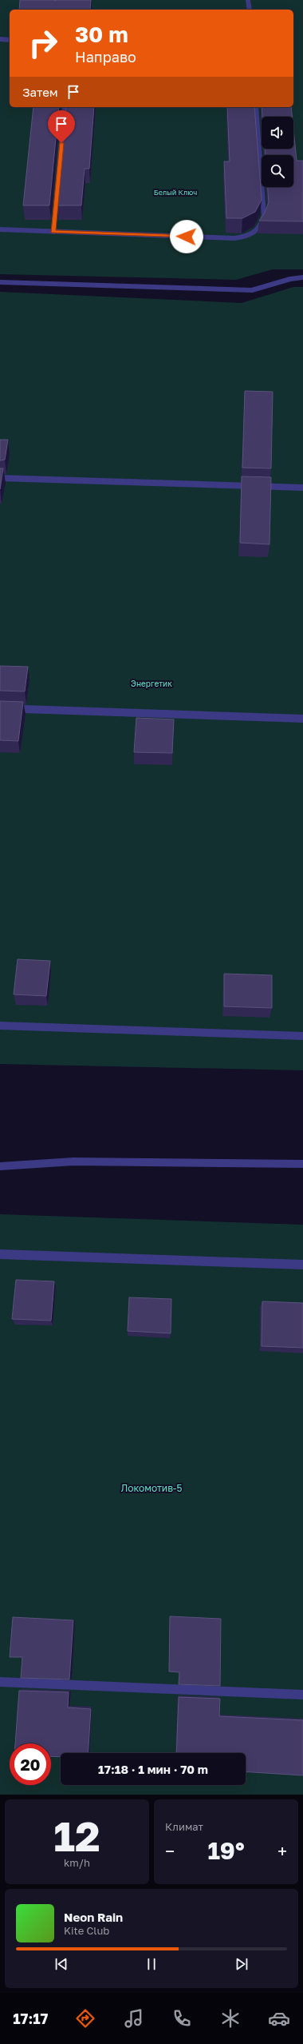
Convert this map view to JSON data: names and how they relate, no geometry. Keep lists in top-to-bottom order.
{
  "parks": ["Белый Ключ", "Энергетик", "Локомотив-5"],
  "page": {
    "turn": ["30 m", "Направо"],
    "then": "Затем",
    "limit": "20",
    "trip": "17:18 · 1 мин · 70 m",
    "tile": [
      ["12", "km/h"],
      "Климат"
    ],
    "heat": ["−", "19°", "+"],
    "song": ["Neon Rain", "Kite Club"],
    "tabs": "17:17"
  }
}
